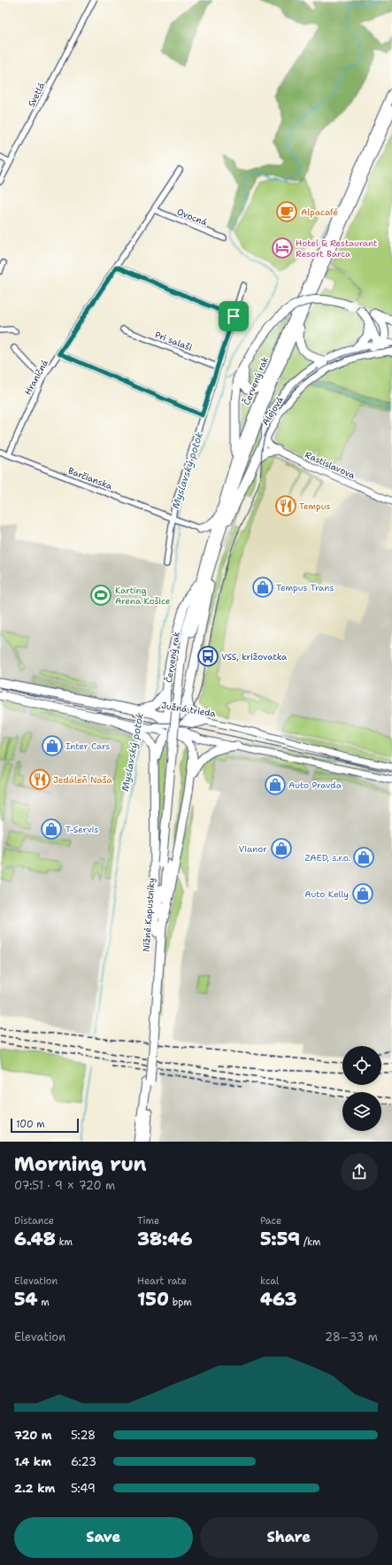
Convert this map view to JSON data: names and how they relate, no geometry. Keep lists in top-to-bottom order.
{
  "streets": {
    "main road": ["Červený rak", "Južná trieda", "Nižné Kapustníky"],
    "street": [
      "Svetlá",
      "Ovocná",
      "Pri salaši",
      "Hraničná",
      "Alejová",
      "Rastislavova",
      "Barčianska"
    ]
  },
  "crossings": [
    ["Ovocná", "Hraničná"],
    ["Hraničná", "Barčianska"],
    ["Červený rak", "Nižné Kapustníky"],
    ["Alejová", "Rastislavova"]
  ],
  "water": ["Myslavský potok"],
  "places": {
    "cafe": ["Alpacafé"],
    "hotel": ["Hotel & Restaurant Resort Barca"],
    "restaurant": ["Tempus", "Jedáleň Naša"],
    "shop": [
      "Tempus Trans",
      "Inter Cars",
      "Auto Pravda",
      "T-Servis",
      "Vianor",
      "ZAED, s.r.o.",
      "Auto Kelly"
    ],
    "sports": ["Karting Arena Košice"],
    "bus stop": ["VSS, križovatka"]
  },
  "scale_bar": "100 m",
  "page": {
    "scale": "100 m",
    "heading": ["Morning run", "07:51 · 9 × 720 m"],
    "stats": [
      ["Distance", "6.48 km"],
      ["Time", "38:46"],
      ["Pace", "5:59 /km"],
      ["Elevation", "54 m"],
      ["Heart rate", "150 bpm"],
      ["kcal", "463"]
    ],
    "chart": ["Elevation", "28–33 m"],
    "list": [
      {
        "name": "720 m",
        "note": "5:28"
      },
      {
        "name": "1.4 km",
        "note": "6:23"
      },
      {
        "name": "2.2 km",
        "note": "5:49"
      }
    ],
    "buttons": ["Save", "Share"]
  }
}
